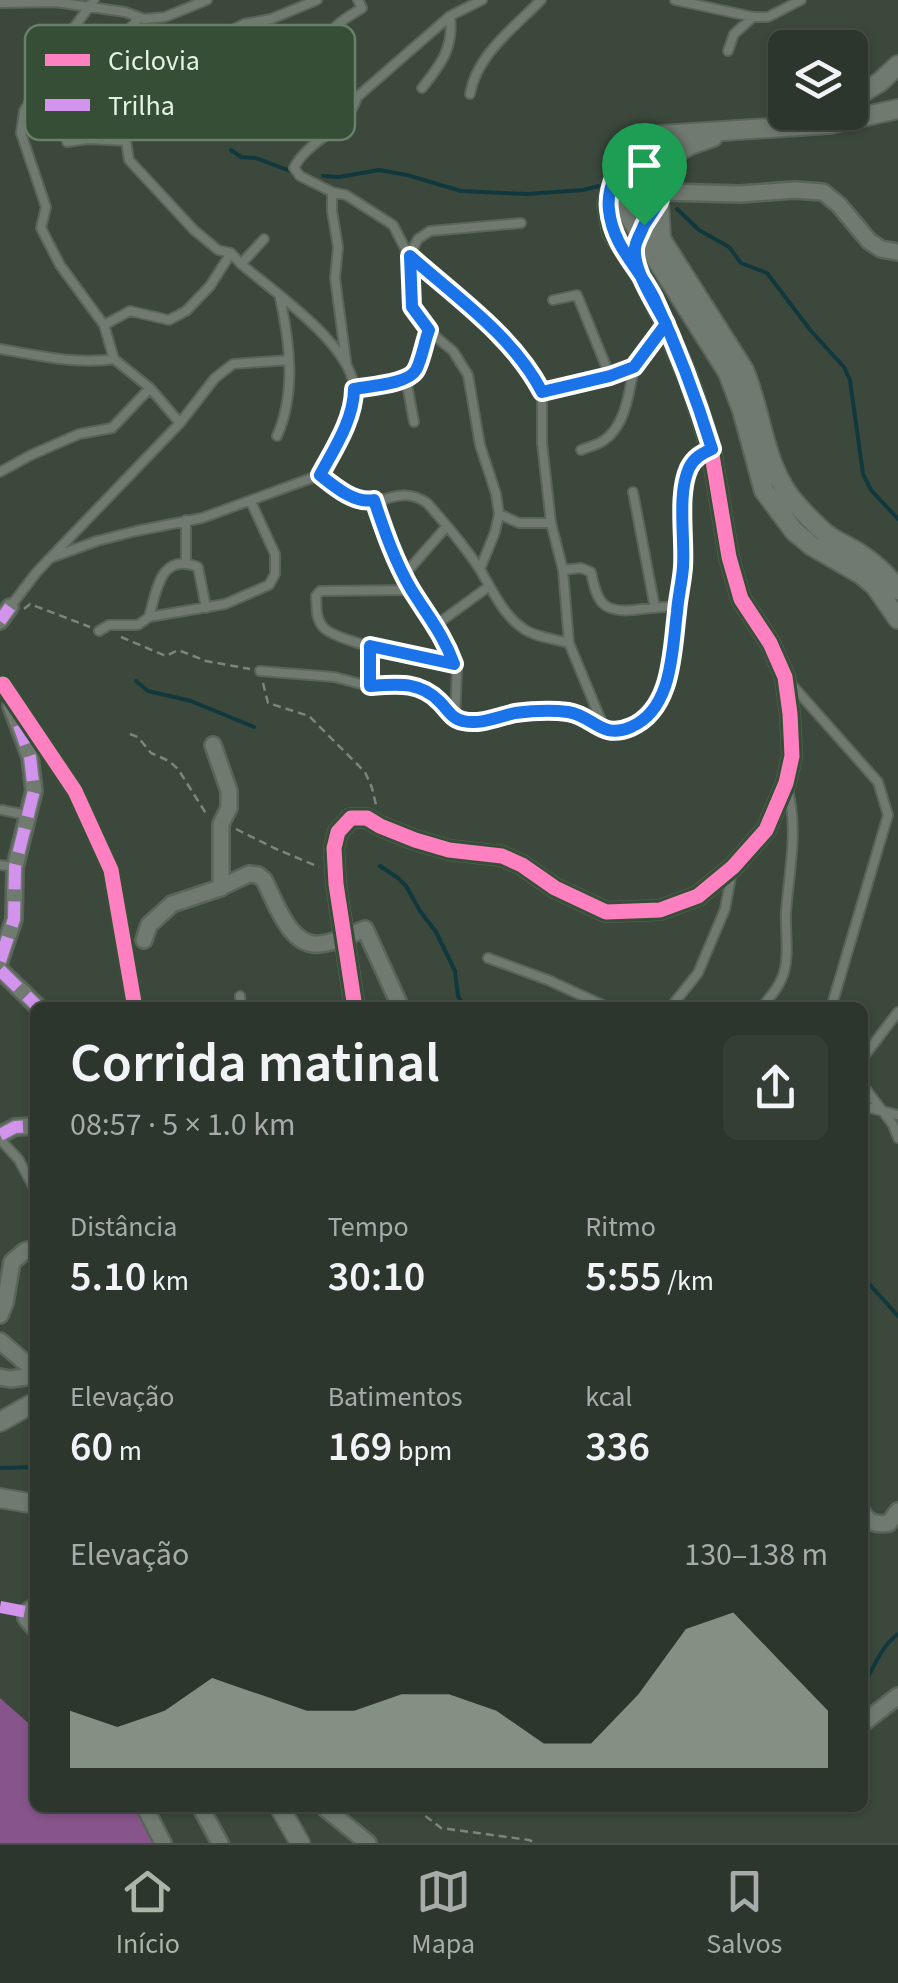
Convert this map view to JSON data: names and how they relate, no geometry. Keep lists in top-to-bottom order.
{
  "legend": ["Ciclovia", "Trilha"],
  "page": {
    "heading": ["Corrida matinal", "08:57 · 5 × 1.0 km"],
    "stats": [
      ["Distância", "5.10 km"],
      ["Tempo", "30:10"],
      ["Ritmo", "5:55 /km"],
      ["Elevação", "60 m"],
      ["Batimentos", "169 bpm"],
      ["kcal", "336"]
    ],
    "chart": ["Elevação", "130–138 m"],
    "tabs": ["Início", "Mapa", "Salvos"]
  }
}
